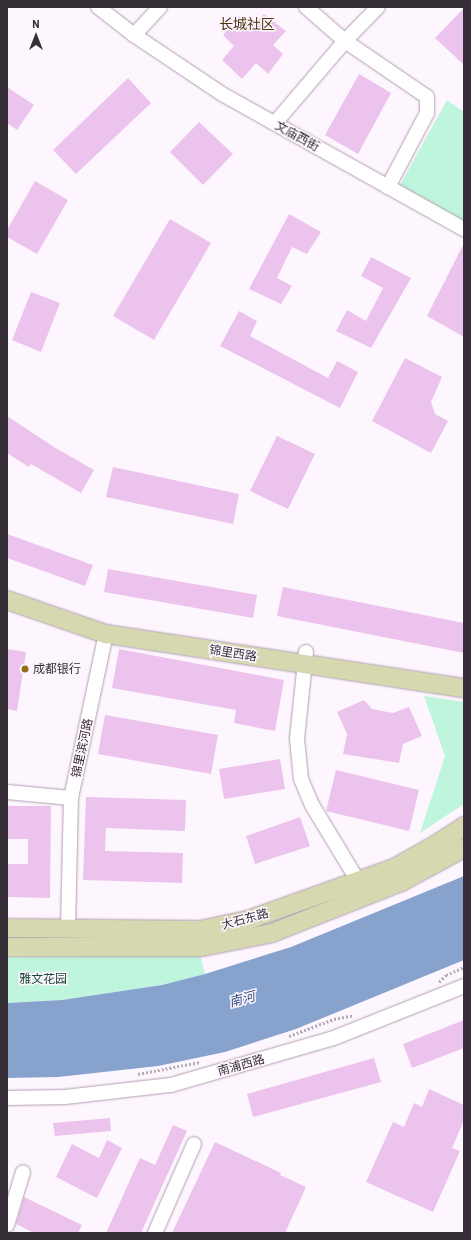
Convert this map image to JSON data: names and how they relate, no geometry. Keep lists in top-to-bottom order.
{
  "streets": {
    "main road": ["锦里西路", "大石东路"],
    "street": ["文庙西街", "锦里滨河路", "南浦西路"]
  },
  "crossings": [
    ["锦里西路", "锦里滨河路"],
    ["锦里滨河路", "大石东路"]
  ],
  "districts": ["长城社区"],
  "water": ["南河"],
  "parks": ["雅文花园"],
  "places": ["成都银行"],
  "north": "top"
}
